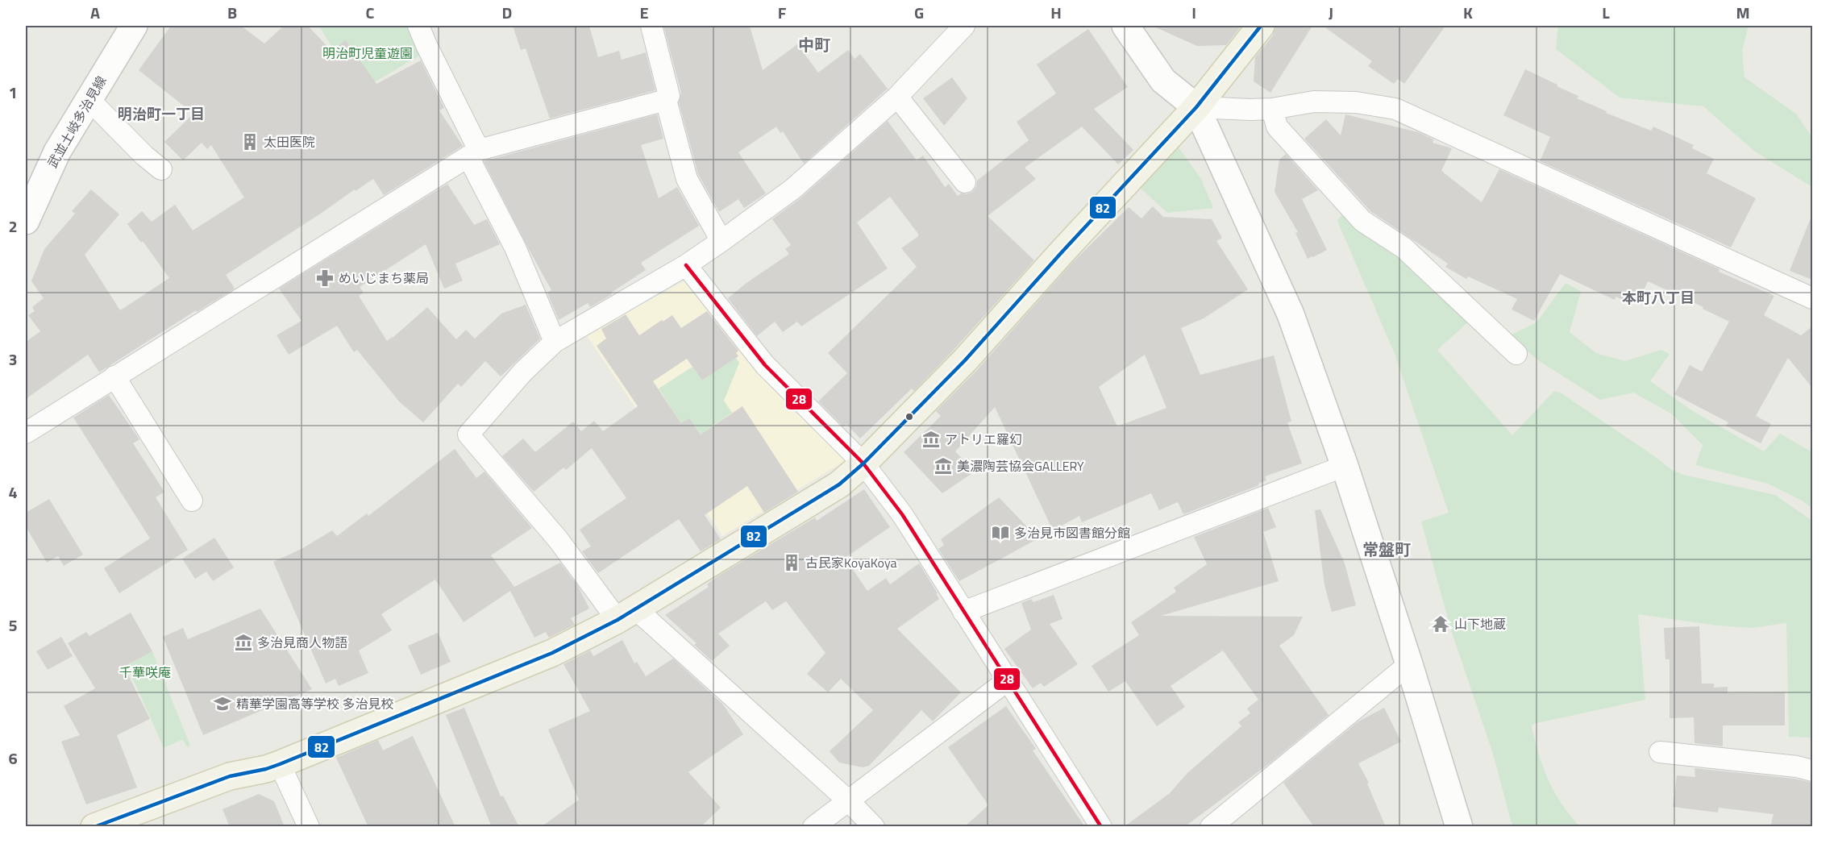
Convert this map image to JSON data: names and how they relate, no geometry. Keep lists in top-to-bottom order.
{
  "streets": {
    "street": ["武並土岐多治見線"]
  },
  "districts": [
    "中町",
    "明治町一丁目",
    "本町八丁目",
    "常盤町"
  ],
  "parks": ["明治町児童遊園", "千華咲庵"],
  "places": {
    "building": ["太田医院", "古民家KoyaKoya"],
    "pharmacy": ["めいじまち薬局"],
    "museum": ["アトリエ羅幻", "美濃陶芸協会GALLERY", "多治見商人物語"],
    "library": ["多治見市図書館分館"],
    "temple": ["山下地蔵"],
    "school or university": ["精華学園高等学校 多治見校"]
  },
  "lines": ["transit line 82", "transit line 28"],
  "grid": {
    "columns": [
      "A",
      "B",
      "C",
      "D",
      "E",
      "F",
      "G",
      "H",
      "I",
      "J",
      "K",
      "L",
      "M"
    ],
    "rows": [
      "1",
      "2",
      "3",
      "4",
      "5",
      "6"
    ]
  }
}
